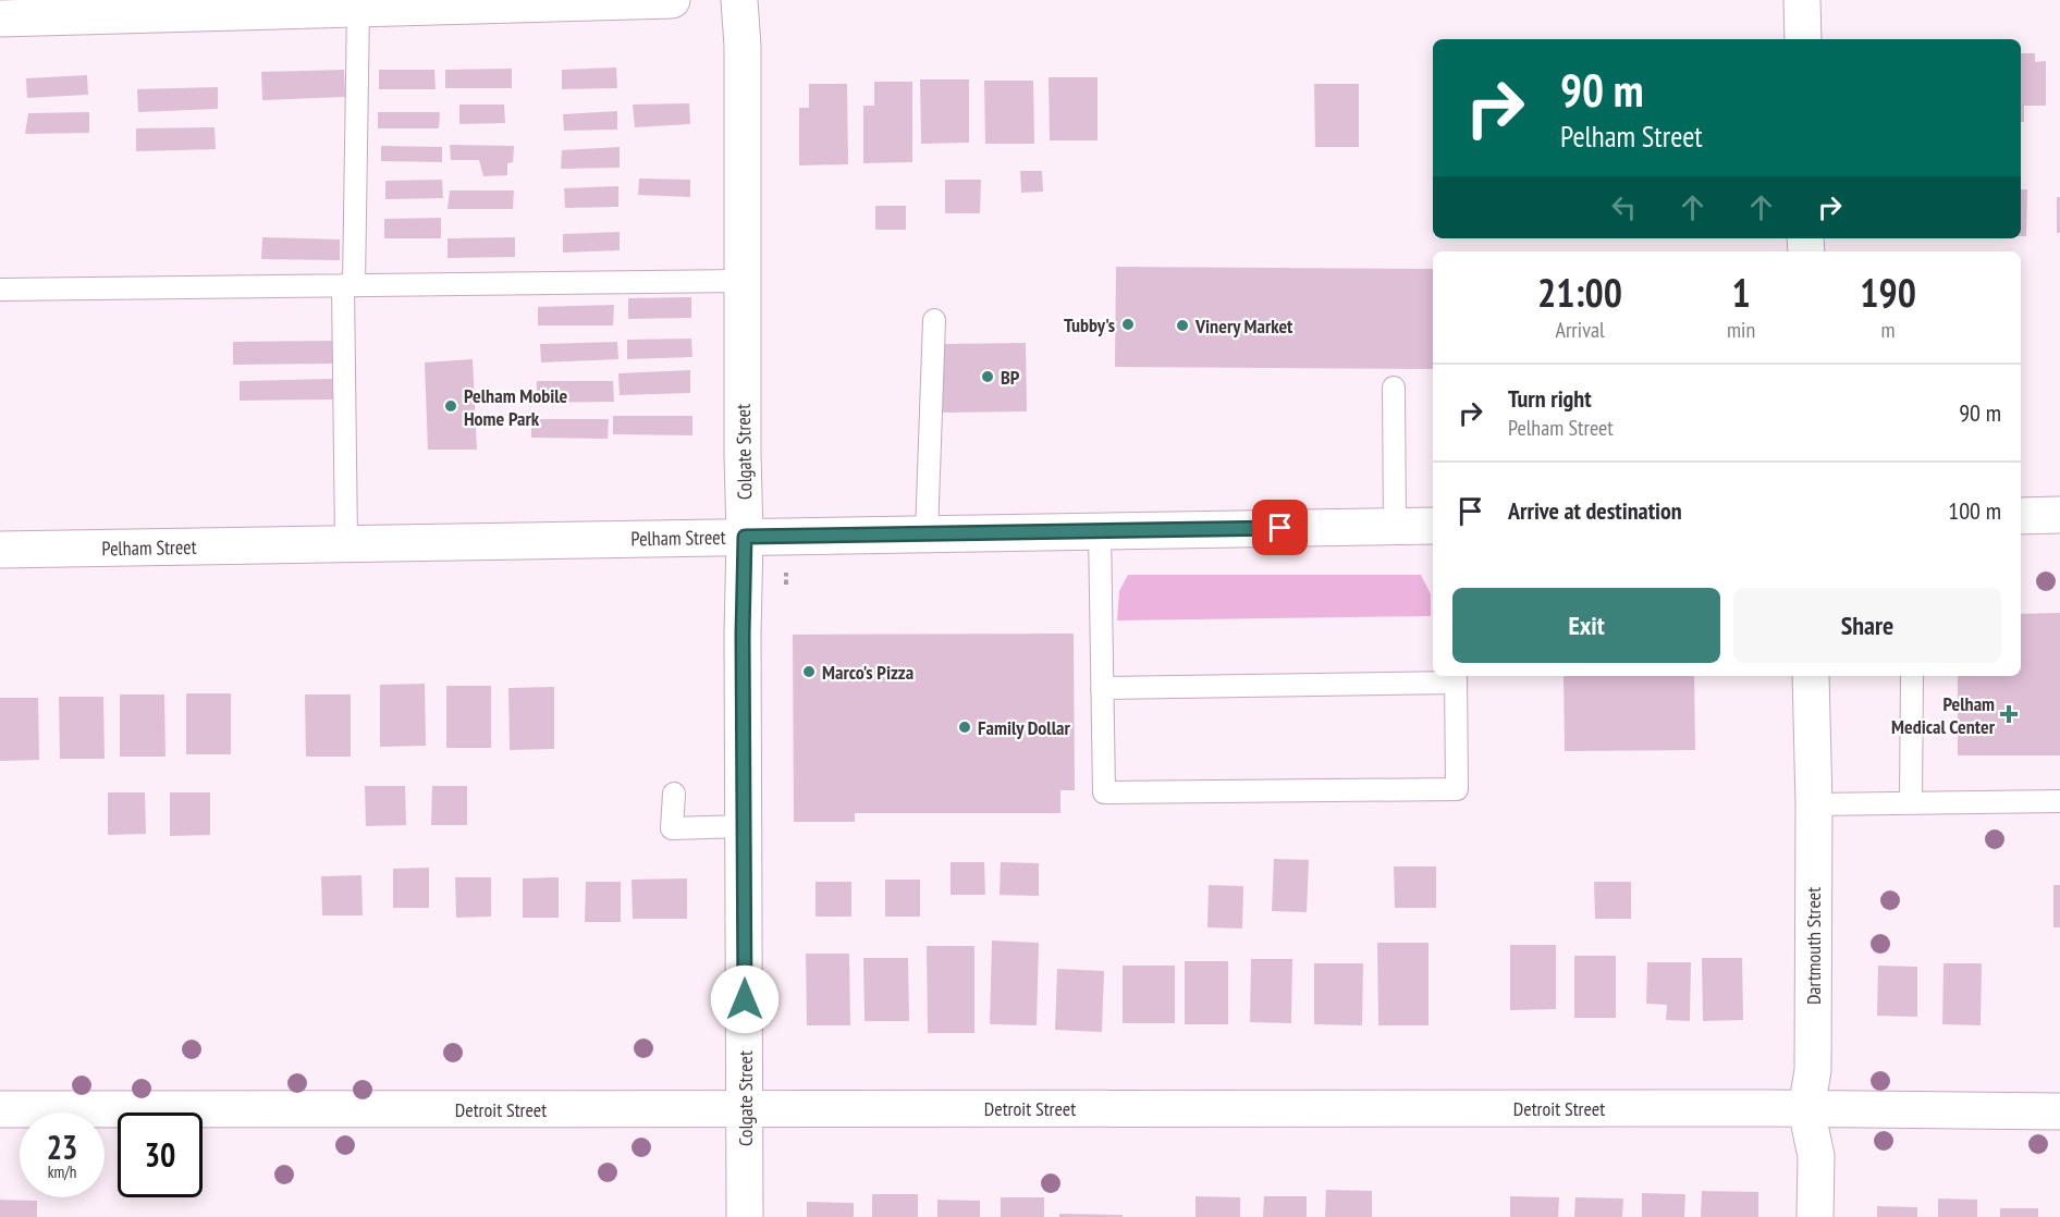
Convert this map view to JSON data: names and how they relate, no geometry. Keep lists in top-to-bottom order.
{
  "streets": {
    "street": [
      "Colgate Street",
      "Pelham Street",
      "Dartmouth Street",
      "Detroit Street"
    ]
  },
  "crossings": [
    ["Colgate Street", "Pelham Street"],
    ["Colgate Street", "Detroit Street"],
    ["Dartmouth Street", "Detroit Street"]
  ],
  "places": {
    "other": [
      "Tubby's",
      "Vinery Market",
      "BP",
      "Pelham Mobile Home Park",
      "Marco's Pizza",
      "Family Dollar"
    ],
    "health": ["Pelham Medical Center"]
  },
  "page": {
    "turn": ["90 m", "Pelham Street"],
    "eta": [
      "21:00",
      "Arrival",
      "1",
      "min",
      "190",
      "m"
    ],
    "list": [
      {
        "name": "Turn right",
        "note": "Pelham Street",
        "value": "90 m"
      },
      {
        "name": "Arrive at destination",
        "value": "100 m"
      }
    ],
    "buttons": ["Exit", "Share"],
    "speed": "23 km/h",
    "limit": "30"
  }
}
